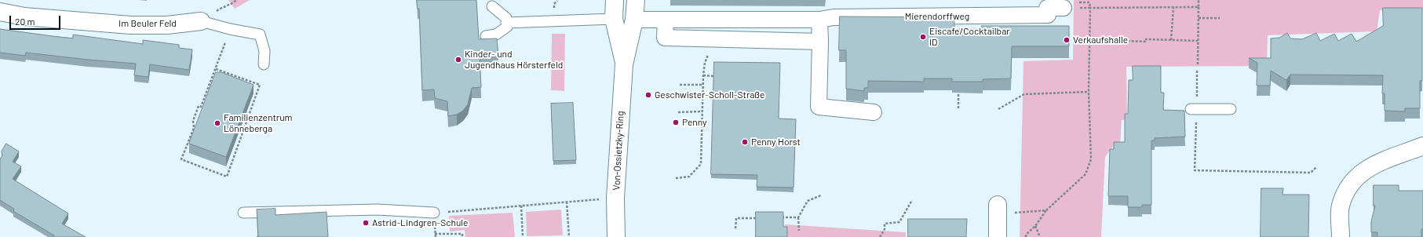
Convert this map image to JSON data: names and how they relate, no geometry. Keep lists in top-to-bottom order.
{
  "streets": {
    "street": ["Mierendorffweg", "Im Beuler Feld", "Von-Ossietzky-Ring"]
  },
  "crossings": [
    ["Mierendorffweg", "Von-Ossietzky-Ring"]
  ],
  "places": [
    "Eiscafe/Cocktailbar ID",
    "Verkaufshalle",
    "Kinder- und Jugendhaus Hörsterfeld",
    "Geschwister-Scholl-Straße",
    "Penny",
    "Familienzentrum Lönneberga",
    "Penny Horst",
    "Astrid-Lindgren-Schule"
  ],
  "scale_bar": "20 m"
}
